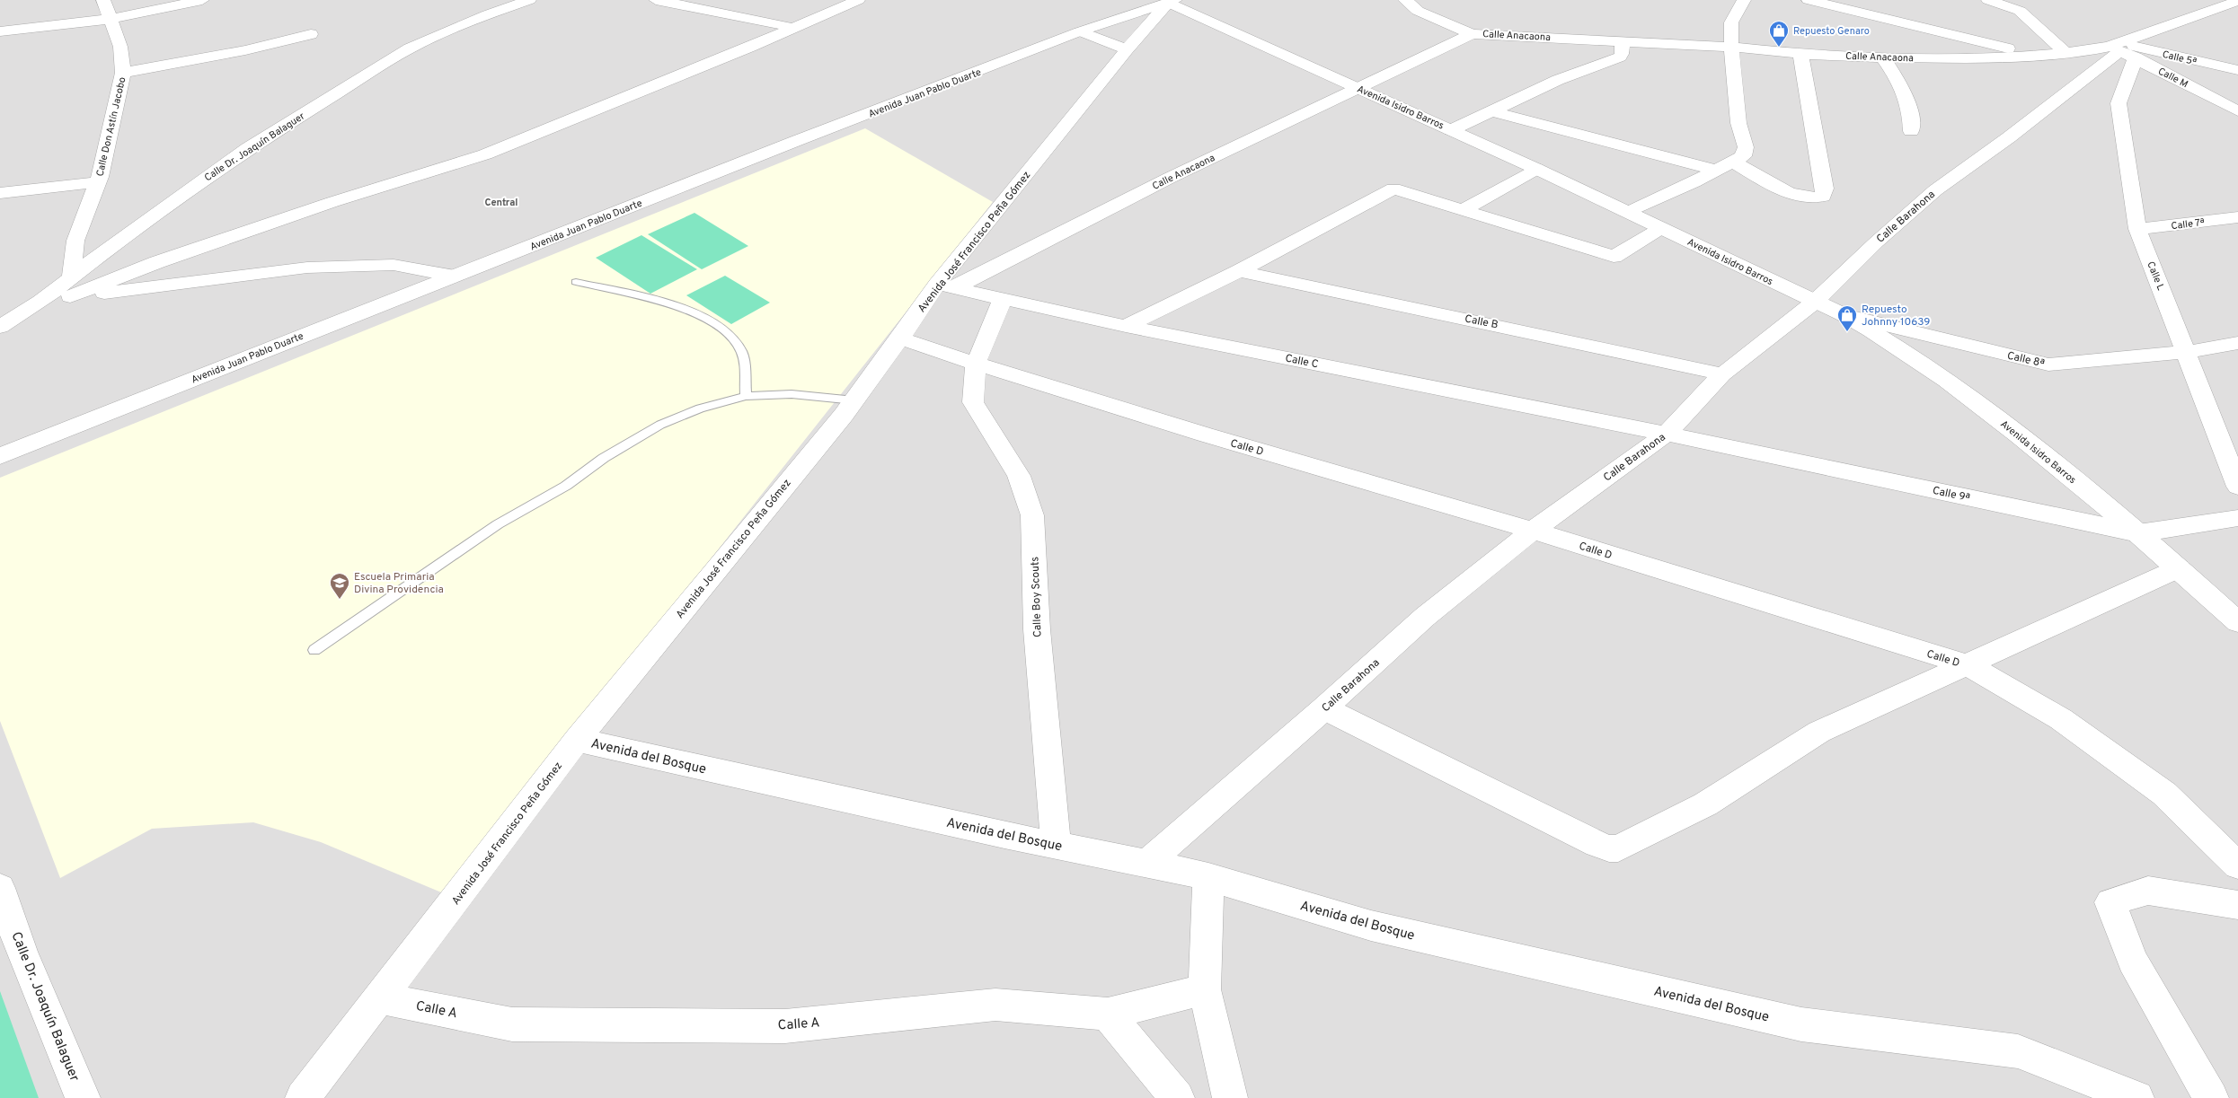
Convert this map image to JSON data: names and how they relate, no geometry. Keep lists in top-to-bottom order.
{
  "streets": {
    "street": [
      "Calle Anacaona",
      "Calle 5ª",
      "Calle M",
      "Avenida Juan Pablo Duarte",
      "Avenida Isidro Barros",
      "Calle Don Astín Jacobo",
      "Calle Dr. Joaquín Balaguer",
      "Calle Barahona",
      "Calle 7ª",
      "Avenida José Francisco Peña Gómez",
      "Calle L",
      "Calle B",
      "Calle 8ª",
      "Calle C",
      "Calle D",
      "Calle 9ª",
      "Calle Boy Scouts",
      "Avenida del Bosque",
      "Calle A"
    ]
  },
  "crossings": [
    ["Calle Anacaona", "Calle 5ª"],
    ["Calle Anacaona", "Calle M"],
    ["Calle Anacaona", "Avenida Isidro Barros"],
    ["Calle Anacaona", "Calle Barahona"],
    ["Calle Anacaona", "Avenida José Francisco Peña Gómez"],
    ["Calle Anacaona", "Calle L"],
    ["Calle Anacaona", "Calle C"],
    ["Calle 5ª", "Calle M"],
    ["Calle 5ª", "Calle Barahona"],
    ["Calle 5ª", "Calle L"],
    ["Calle M", "Calle Barahona"],
    ["Calle M", "Calle L"],
    ["Avenida Juan Pablo Duarte", "Avenida Isidro Barros"],
    ["Avenida Juan Pablo Duarte", "Avenida José Francisco Peña Gómez"],
    ["Avenida Isidro Barros", "Calle Barahona"],
    ["Avenida Isidro Barros", "Avenida José Francisco Peña Gómez"],
    ["Avenida Isidro Barros", "Calle 8ª"],
    ["Avenida Isidro Barros", "Calle 9ª"],
    ["Calle Don Astín Jacobo", "Calle Dr. Joaquín Balaguer"],
    ["Calle Barahona", "Calle L"],
    ["Calle Barahona", "Calle B"],
    ["Calle Barahona", "Calle C"],
    ["Calle Barahona", "Calle D"],
    ["Calle Barahona", "Calle 9ª"],
    ["Calle Barahona", "Avenida del Bosque"],
    ["Calle 7ª", "Calle L"],
    ["Avenida José Francisco Peña Gómez", "Calle C"],
    ["Avenida José Francisco Peña Gómez", "Calle D"],
    ["Avenida José Francisco Peña Gómez", "Avenida del Bosque"],
    ["Avenida José Francisco Peña Gómez", "Calle A"],
    ["Calle L", "Calle 8ª"],
    ["Calle C", "Calle 9ª"],
    ["Calle C", "Calle Boy Scouts"],
    ["Calle D", "Calle Boy Scouts"],
    ["Calle Boy Scouts", "Avenida del Bosque"]
  ],
  "districts": ["Central"],
  "places": {
    "shop": ["Repuesto Genaro", "Repuesto Johnny 10639"],
    "school or university": ["Escuela Primaria Divina Providencia"]
  }
}
